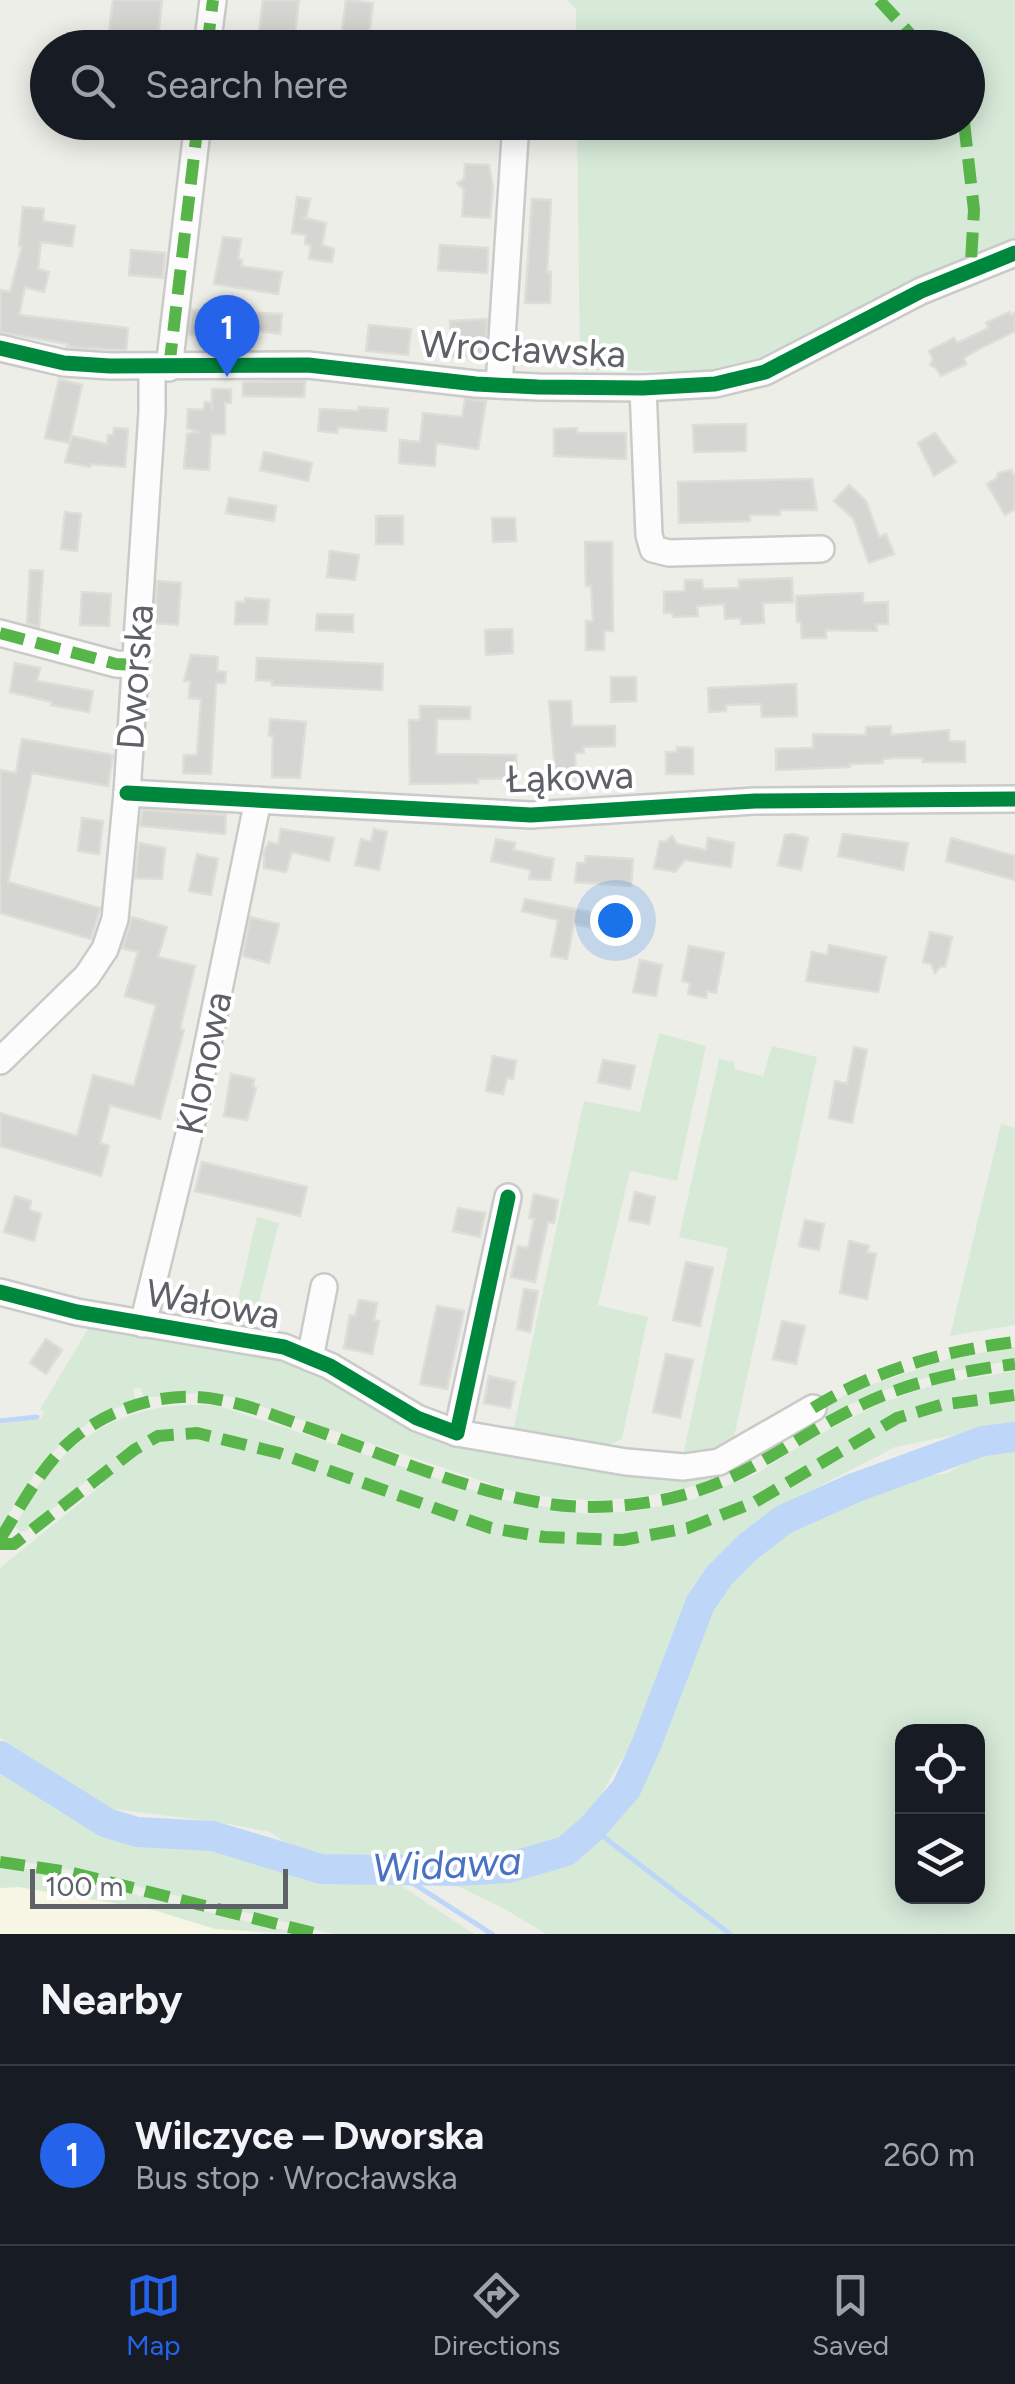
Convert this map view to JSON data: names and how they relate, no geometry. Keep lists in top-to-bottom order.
{
  "streets": {
    "street": [
      "Wrocławska",
      "Dworska",
      "Łąkowa",
      "Klonowa",
      "Wałowa"
    ]
  },
  "crossings": [
    ["Wrocławska", "Dworska"],
    ["Dworska", "Łąkowa"],
    ["Łąkowa", "Klonowa"],
    ["Klonowa", "Wałowa"]
  ],
  "water": ["Widawa"],
  "scale_bar": "100 m",
  "page": {
    "search": "Search here",
    "pins": "1",
    "scale": "100 m",
    "heading": "Nearby",
    "list": [
      {
        "mark": "1",
        "name": "Wilczyce – Dworska",
        "note": "Bus stop · Wrocławska",
        "value": "260 m"
      }
    ],
    "nav": ["Map", "Directions", "Saved"]
  }
}
